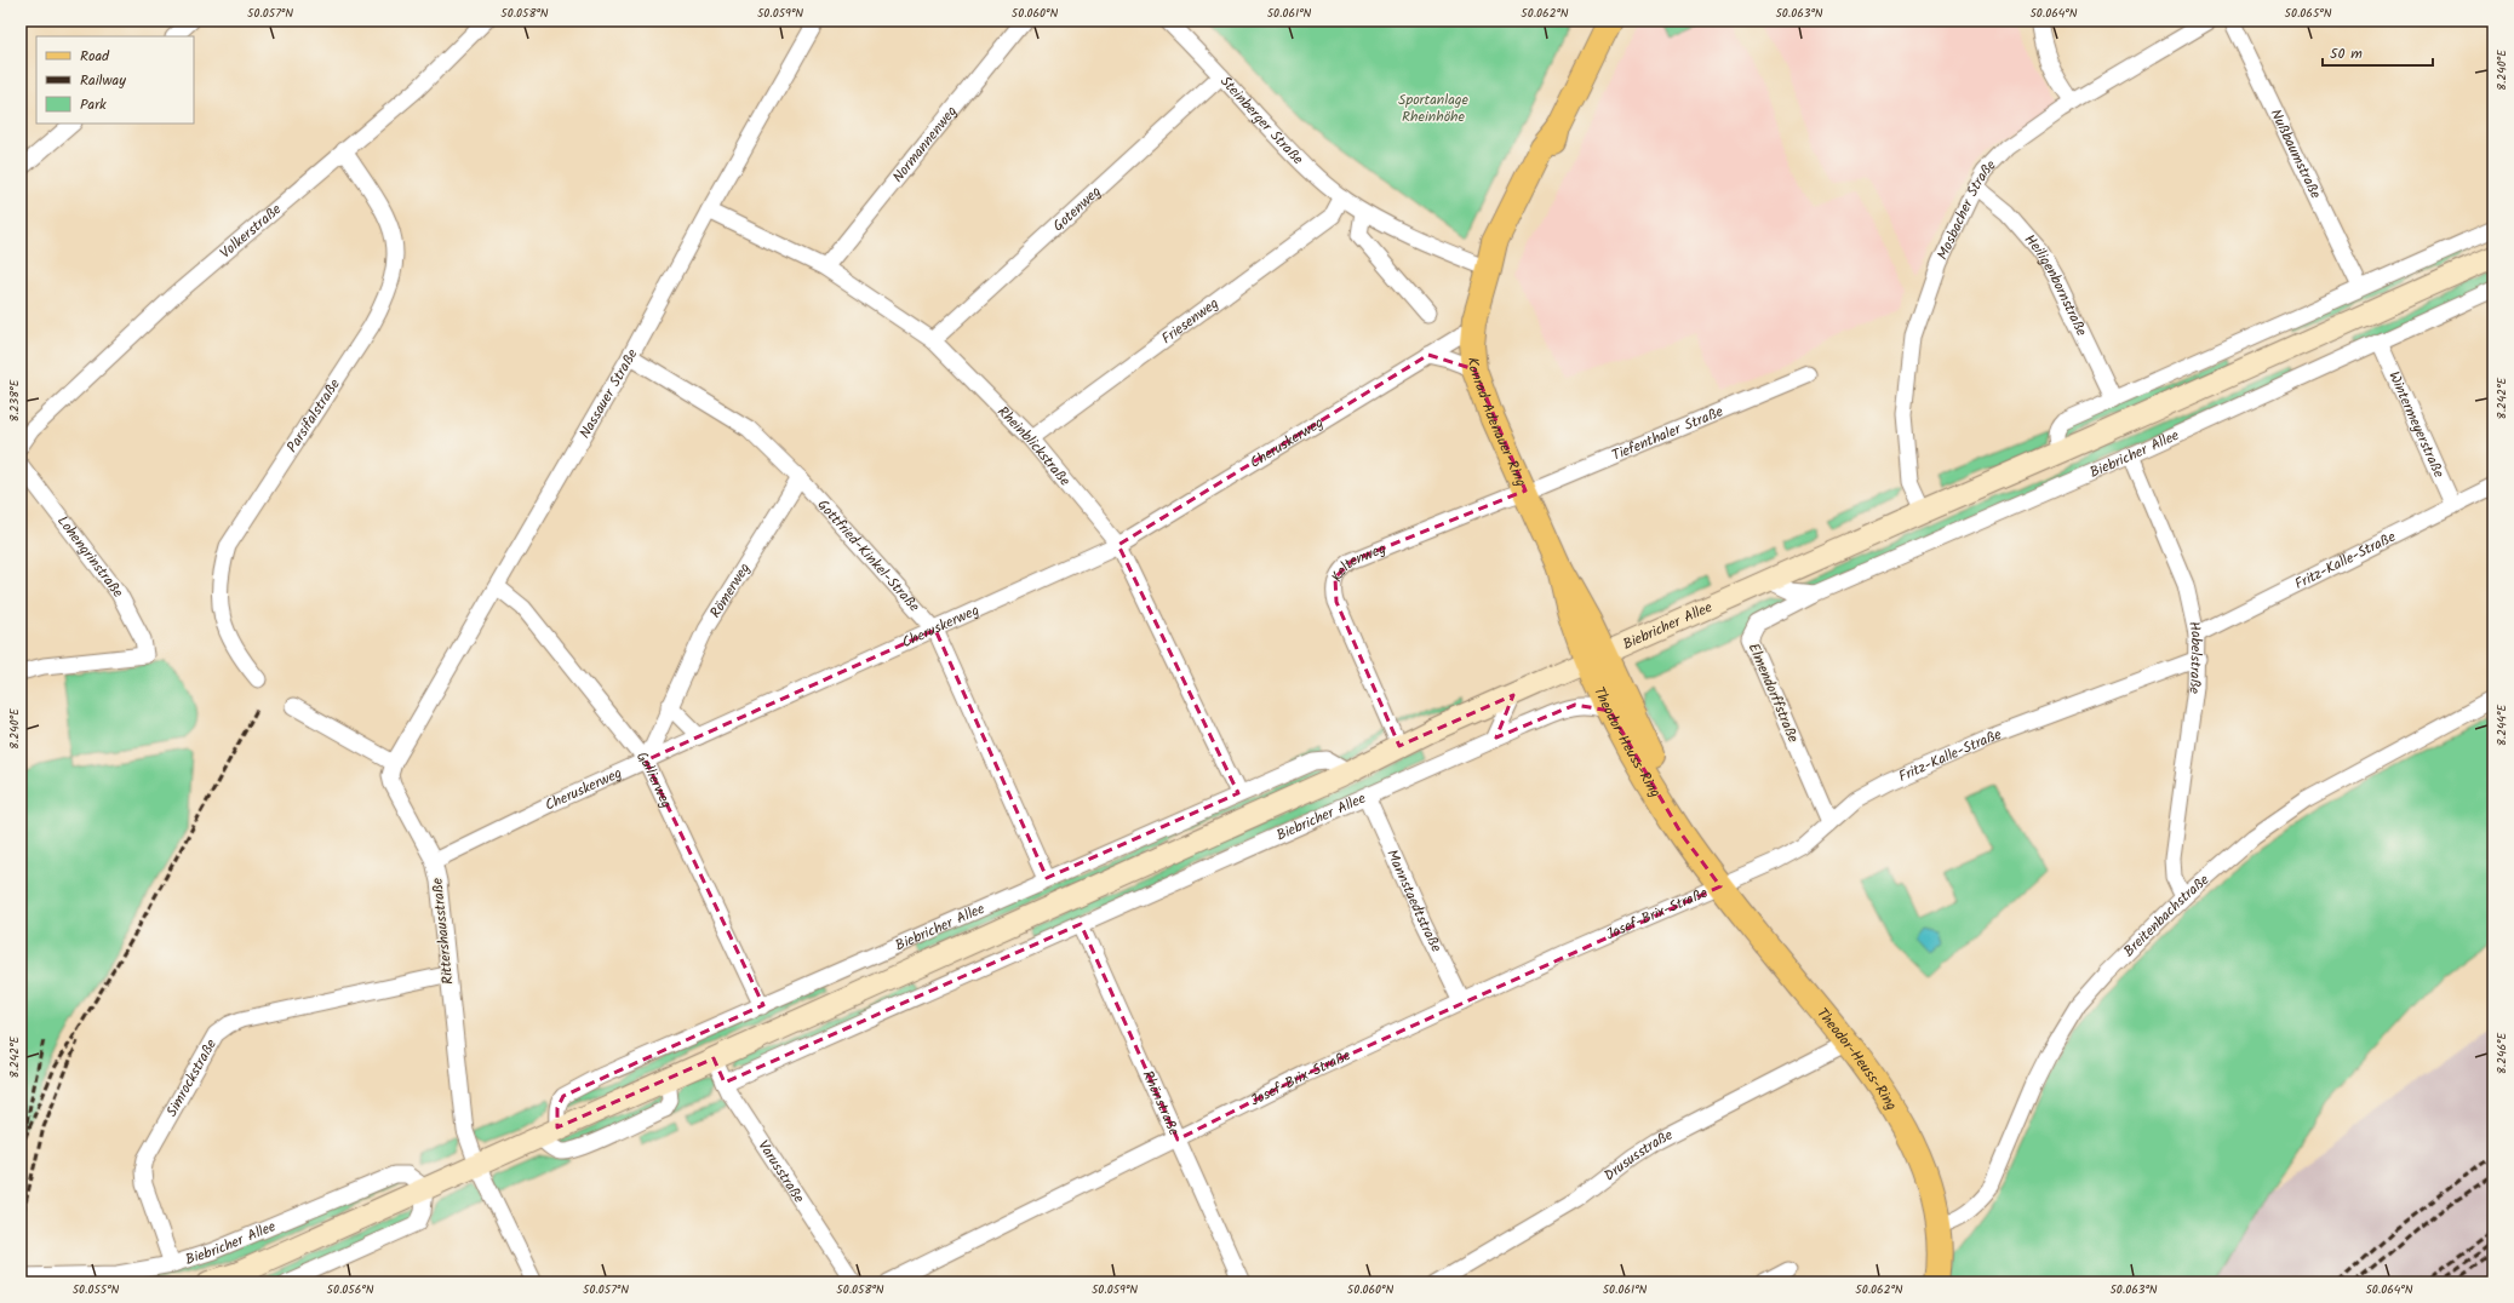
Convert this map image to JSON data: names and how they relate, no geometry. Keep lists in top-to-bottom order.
{
  "streets": {
    "main road": ["Konrad-Adenauer-Ring", "Biebricher Allee", "Theodor-Heuss-Ring"],
    "street": [
      "Steinberger Straße",
      "Normannenweg",
      "Nußbaumstraße",
      "Gotenweg",
      "Mosbacher Straße",
      "Volkerstraße",
      "Heiligenbornstraße",
      "Friesenweg",
      "Nassauer Straße",
      "Parsifalstraße",
      "Wintermeyerstraße",
      "Tiefenthaler Straße",
      "Cheruskerweg",
      "Rheinblickstraße",
      "Lohengrinstraße",
      "Gottfried-Kinkel-Straße",
      "Fritz-Kalle-Straße",
      "Keltenweg",
      "Römerweg",
      "Habelstraße",
      "Elmendorffstraße",
      "Gallierweg",
      "Mannstaedtstraße",
      "Josef-Brix-Straße",
      "Breitenbachstraße",
      "Rittershausstraße",
      "Simrockstraße",
      "Rhönstraße",
      "Drususstraße",
      "Varusstraße"
    ]
  },
  "crossings": [
    ["Steinberger Straße", "Gotenweg"],
    ["Steinberger Straße", "Friesenweg"],
    ["Steinberger Straße", "Konrad-Adenauer-Ring"],
    ["Normannenweg", "Rheinblickstraße"],
    ["Gotenweg", "Rheinblickstraße"],
    ["Mosbacher Straße", "Heiligenbornstraße"],
    ["Mosbacher Straße", "Biebricher Allee"],
    ["Volkerstraße", "Parsifalstraße"],
    ["Friesenweg", "Rheinblickstraße"],
    ["Nassauer Straße", "Rheinblickstraße"],
    ["Nassauer Straße", "Gottfried-Kinkel-Straße"],
    ["Nassauer Straße", "Gallierweg"],
    ["Nassauer Straße", "Rittershausstraße"],
    ["Konrad-Adenauer-Ring", "Tiefenthaler Straße"],
    ["Konrad-Adenauer-Ring", "Cheruskerweg"],
    ["Konrad-Adenauer-Ring", "Biebricher Allee"],
    ["Konrad-Adenauer-Ring", "Keltenweg"],
    ["Konrad-Adenauer-Ring", "Theodor-Heuss-Ring"],
    ["Wintermeyerstraße", "Biebricher Allee"],
    ["Wintermeyerstraße", "Fritz-Kalle-Straße"],
    ["Tiefenthaler Straße", "Keltenweg"],
    ["Cheruskerweg", "Rheinblickstraße"],
    ["Cheruskerweg", "Gottfried-Kinkel-Straße"],
    ["Cheruskerweg", "Römerweg"],
    ["Cheruskerweg", "Gallierweg"],
    ["Cheruskerweg", "Rittershausstraße"],
    ["Rheinblickstraße", "Biebricher Allee"],
    ["Biebricher Allee", "Gottfried-Kinkel-Straße"],
    ["Biebricher Allee", "Keltenweg"],
    ["Biebricher Allee", "Habelstraße"],
    ["Biebricher Allee", "Elmendorffstraße"],
    ["Biebricher Allee", "Theodor-Heuss-Ring"],
    ["Biebricher Allee", "Gallierweg"],
    ["Biebricher Allee", "Mannstaedtstraße"],
    ["Biebricher Allee", "Rittershausstraße"],
    ["Biebricher Allee", "Simrockstraße"],
    ["Biebricher Allee", "Rhönstraße"],
    ["Biebricher Allee", "Varusstraße"],
    ["Gottfried-Kinkel-Straße", "Römerweg"],
    ["Fritz-Kalle-Straße", "Habelstraße"],
    ["Fritz-Kalle-Straße", "Elmendorffstraße"],
    ["Fritz-Kalle-Straße", "Theodor-Heuss-Ring"],
    ["Fritz-Kalle-Straße", "Josef-Brix-Straße"],
    ["Römerweg", "Gallierweg"],
    ["Habelstraße", "Breitenbachstraße"],
    ["Theodor-Heuss-Ring", "Josef-Brix-Straße"],
    ["Theodor-Heuss-Ring", "Breitenbachstraße"],
    ["Theodor-Heuss-Ring", "Drususstraße"],
    ["Mannstaedtstraße", "Josef-Brix-Straße"],
    ["Josef-Brix-Straße", "Rhönstraße"],
    ["Rittershausstraße", "Simrockstraße"]
  ],
  "parks": ["Sportanlage Rheinhöhe"],
  "legend": ["Road", "Railway", "Park"],
  "scale_bar": "50 m",
  "coordinates": [
    "50.057°N",
    "50.058°N",
    "50.059°N",
    "50.060°N",
    "50.061°N",
    "50.062°N",
    "50.063°N",
    "50.064°N",
    "50.065°N",
    "8.240°E",
    "8.242°E",
    "8.238°E",
    "8.244°E",
    "8.246°E",
    "50.055°N",
    "50.056°N"
  ]
}
